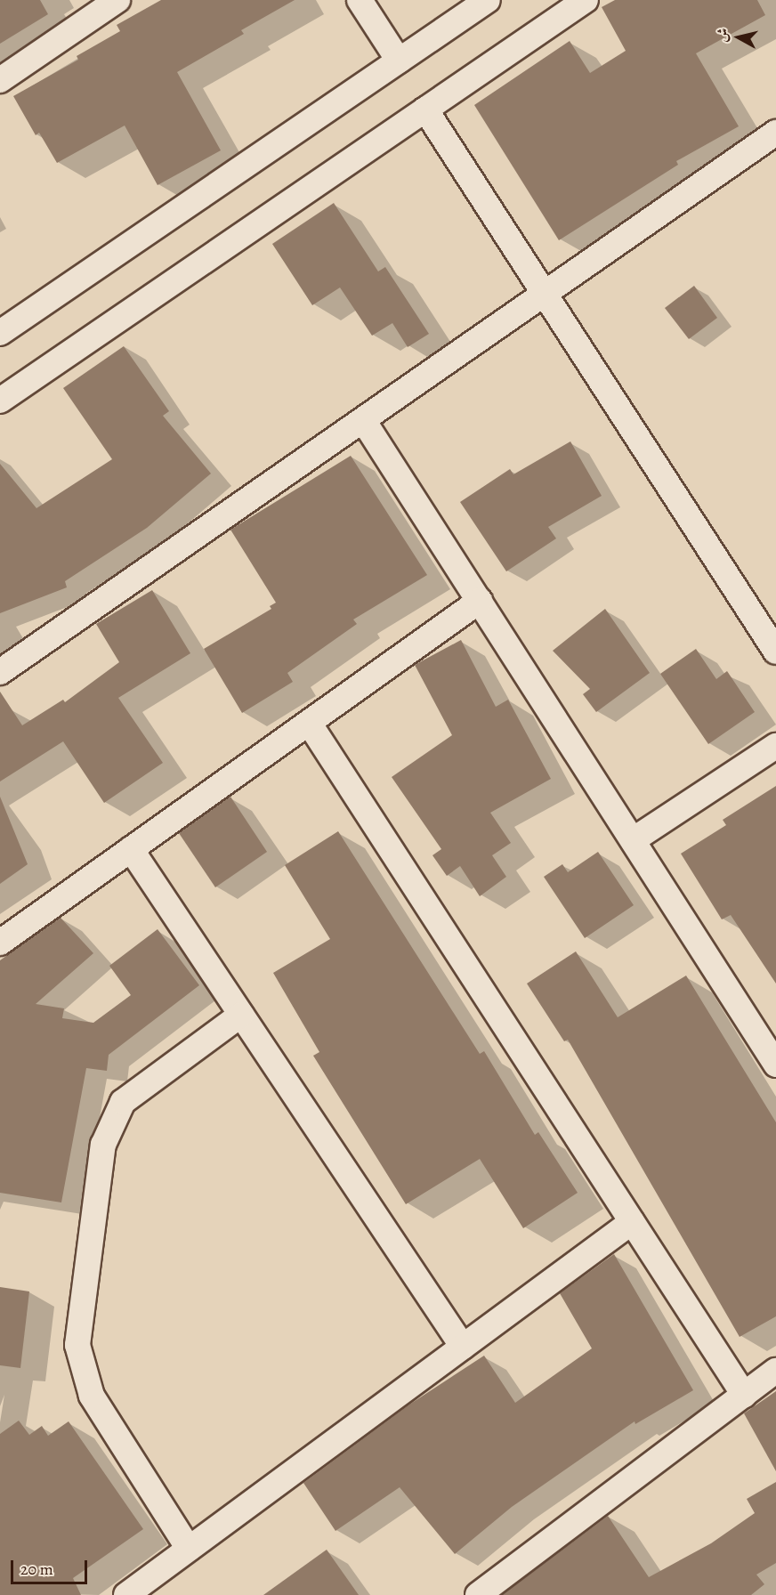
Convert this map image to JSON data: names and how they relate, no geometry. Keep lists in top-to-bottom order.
{
  "scale_bar": "20 m",
  "north": "left"
}
